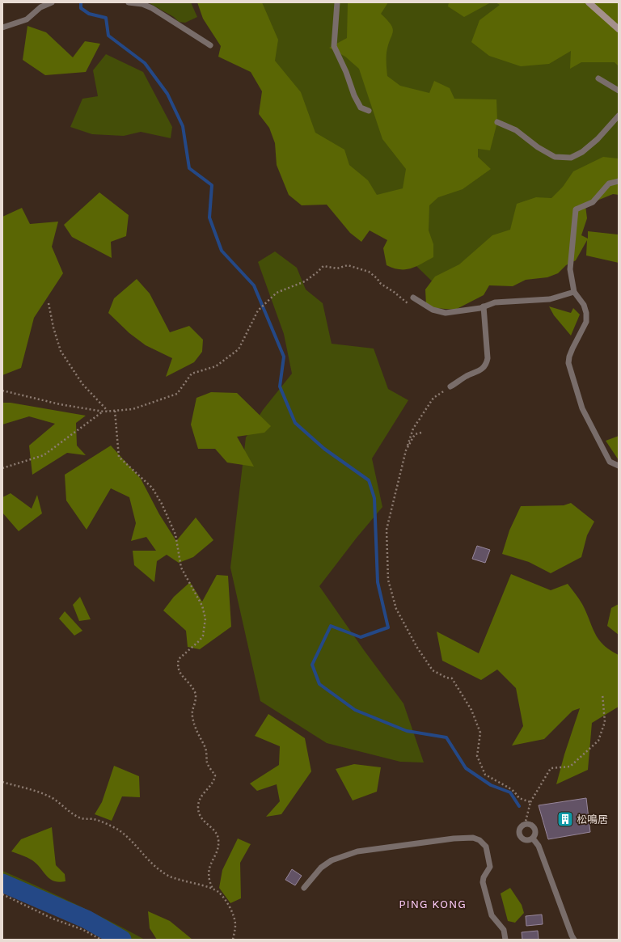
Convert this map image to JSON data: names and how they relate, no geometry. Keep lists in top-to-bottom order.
{
  "districts": ["PING KONG"],
  "places": {
    "building": ["松鳴居"]
  }
}
